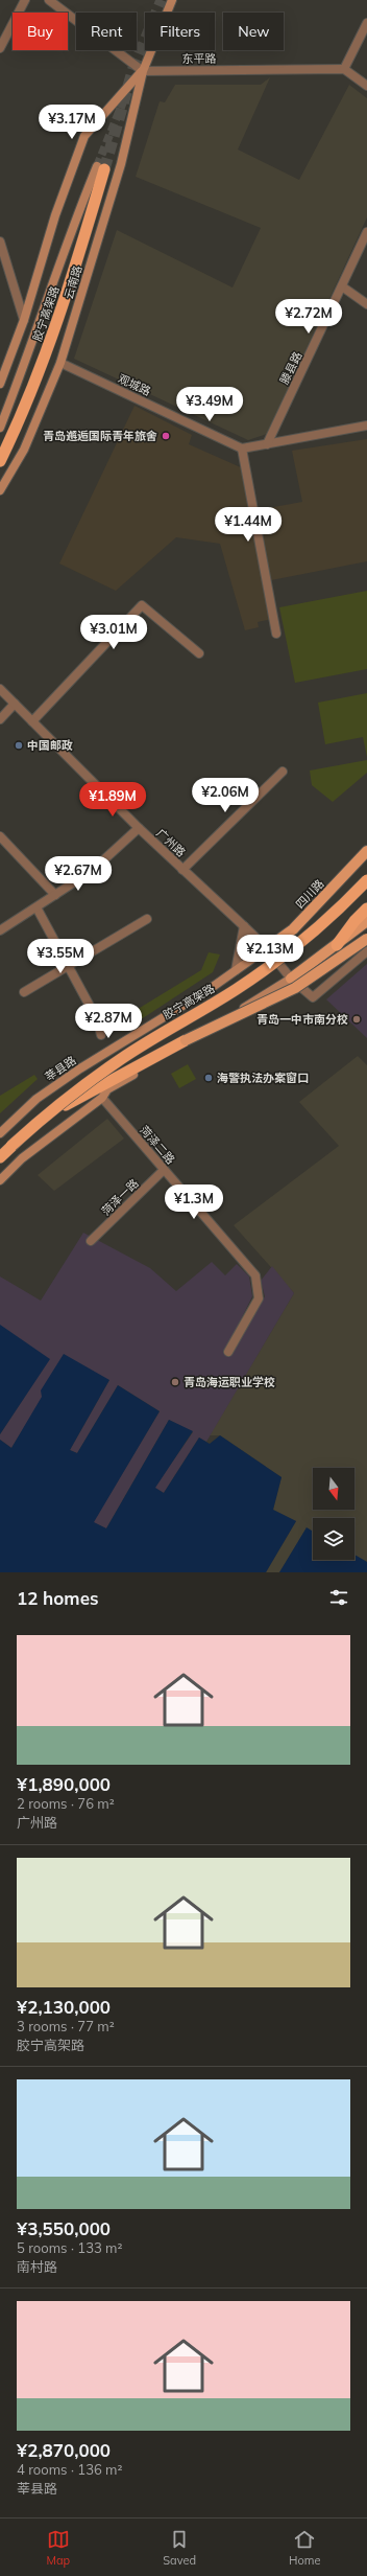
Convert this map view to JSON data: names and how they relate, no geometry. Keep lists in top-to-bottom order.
{
  "streets": {
    "highway": ["胶宁高架路"],
    "main road": ["云南路", "四川路", "莘县路"],
    "street": [
      "东平路",
      "滕县路",
      "观城路",
      "广州路",
      "菏泽二路",
      "菏泽一路"
    ]
  },
  "crossings": [
    ["东平路", "云南路"],
    ["云南路", "观城路"],
    ["广州路", "四川路"],
    ["广州路", "莘县路"],
    ["四川路", "莘县路"],
    ["菏泽二路", "菏泽一路"]
  ],
  "places": [
    "青岛邂逅国际青年旅舍",
    "中国邮政",
    "青岛一中市南分校",
    "海警执法办案窗口",
    "青岛海运职业学校"
  ],
  "north": "bottom",
  "page": {
    "chip": [
      "Buy",
      "Rent",
      "Filters",
      "New"
    ],
    "price": [
      "¥3.17M",
      "¥2.72M",
      "¥3.49M",
      "¥1.44M",
      "¥3.01M",
      "¥2.06M",
      "¥1.89M",
      "¥2.67M",
      "¥2.13M",
      "¥3.55M",
      "¥2.87M",
      "¥1.3M"
    ],
    "heading": "12 homes",
    "list": [
      {
        "name": "¥1,890,000",
        "note": "2 rooms · 76 m² · 广州路"
      },
      {
        "name": "¥2,130,000",
        "note": "3 rooms · 77 m² · 胶宁高架路"
      },
      {
        "name": "¥3,550,000",
        "note": "5 rooms · 133 m² · 南村路"
      },
      {
        "name": "¥2,870,000",
        "note": "4 rooms · 136 m² · 莘县路"
      }
    ],
    "tabs": ["Map", "Saved", "Home"]
  }
}
